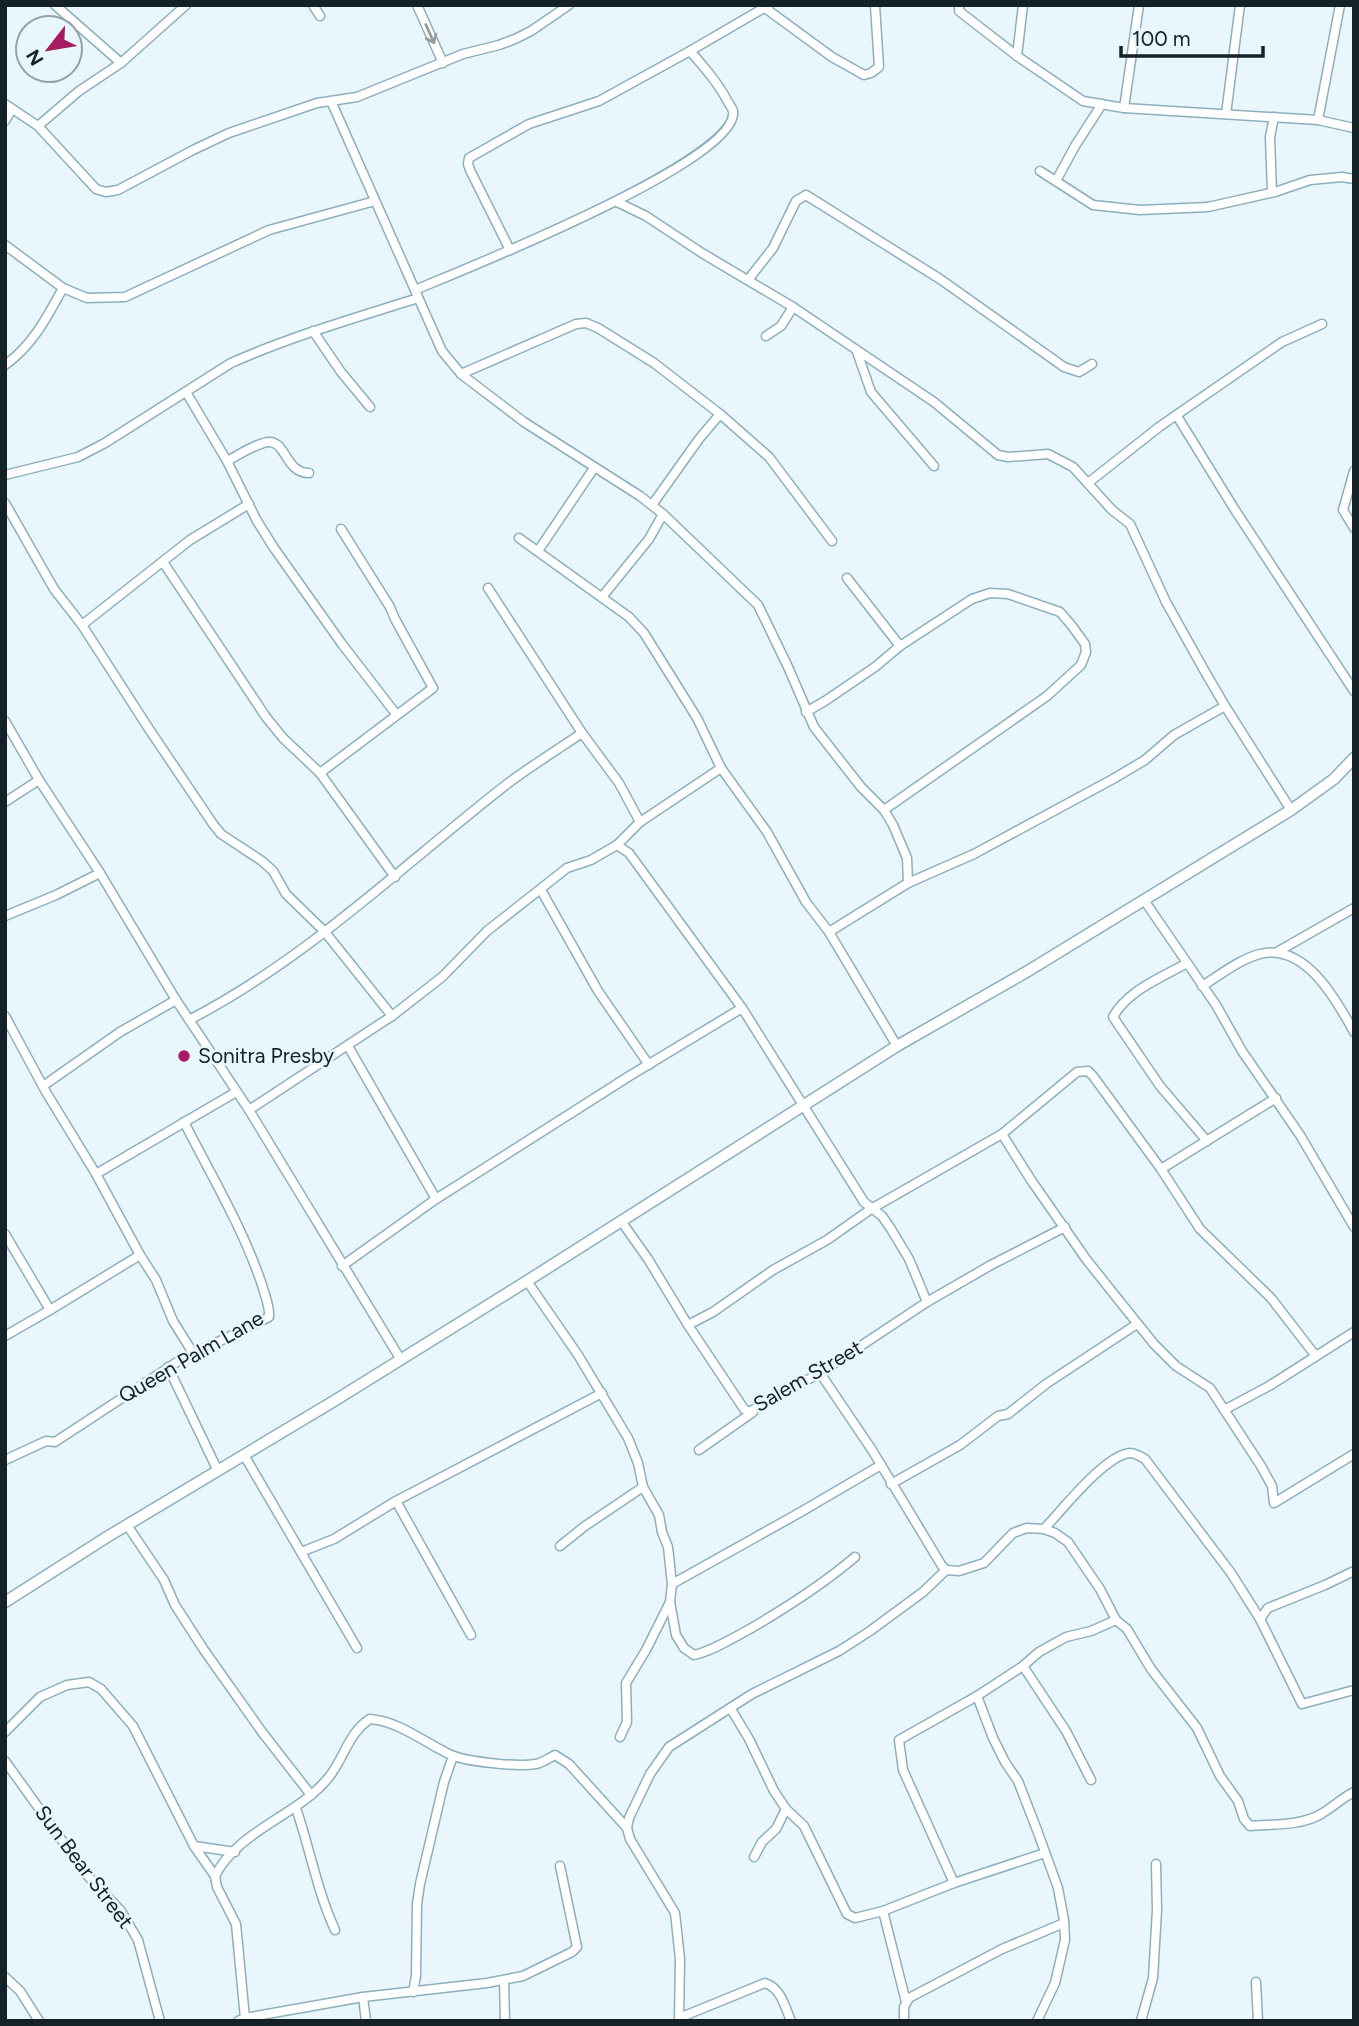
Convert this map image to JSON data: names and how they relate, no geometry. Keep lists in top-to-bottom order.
{
  "streets": {
    "street": ["Queen Palm Lane", "Salem Street", "Sun Bear Street"]
  },
  "places": ["Sonitra Presby"],
  "scale_bar": "100 m",
  "north": "bottom left"
}
